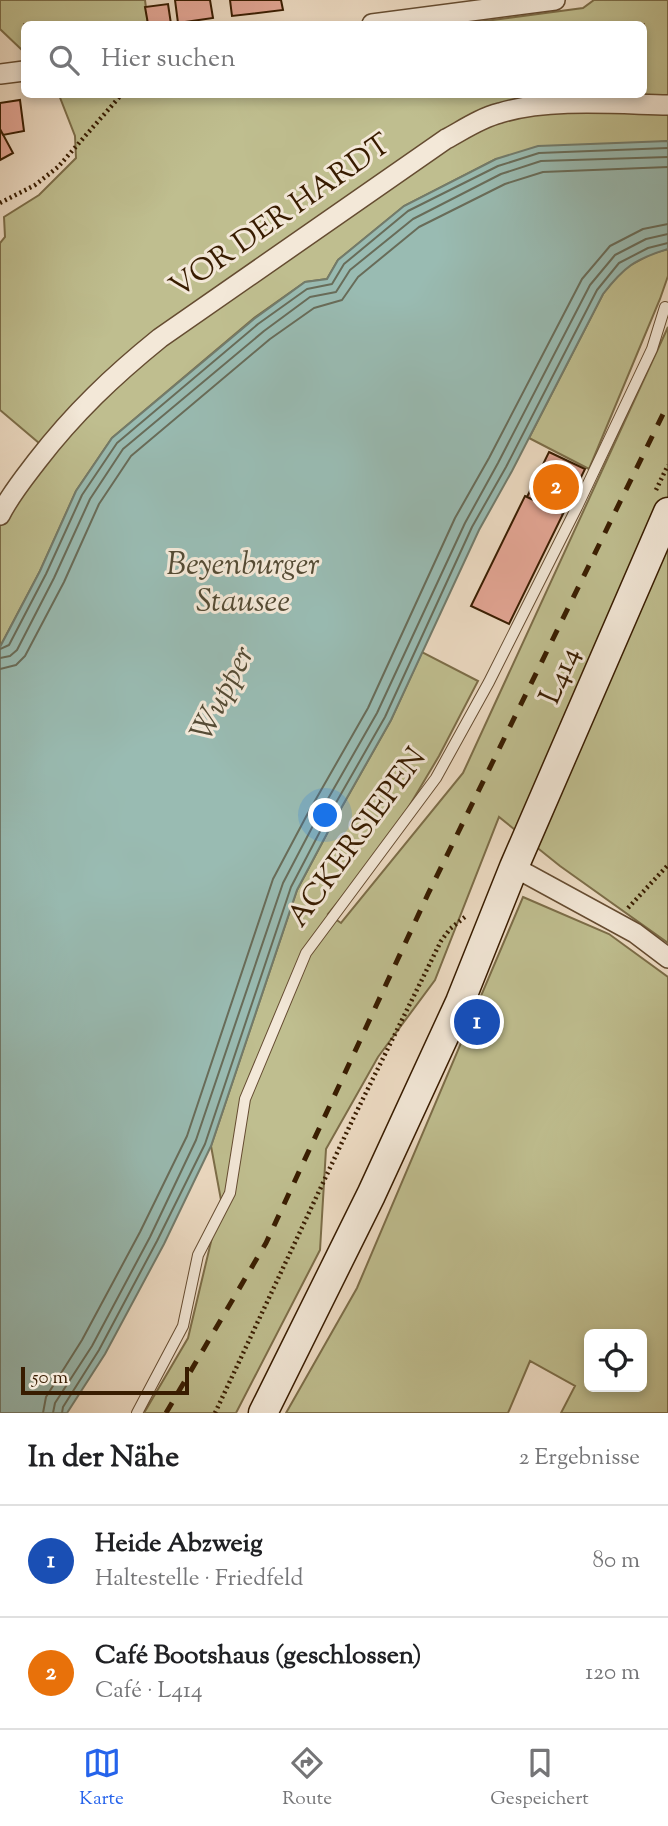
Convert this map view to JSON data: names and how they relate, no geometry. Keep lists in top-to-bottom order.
{
  "streets": {
    "main road": ["L414"],
    "street": ["VOR DER HARDT"],
    "lane": ["ACKERSIEPEN"]
  },
  "water": ["Beyenburger Stausee", "Wupper"],
  "scale_bar": "50 m",
  "page": {
    "search": "Hier suchen",
    "pins": ["2", "1"],
    "scale": "50 m",
    "heading": ["In der Nähe", "2 Ergebnisse"],
    "list": [
      {
        "mark": "1",
        "name": "Heide Abzweig",
        "note": "Haltestelle · Friedfeld",
        "value": "80 m"
      },
      {
        "mark": "2",
        "name": "Café Bootshaus (geschlossen)",
        "note": "Café · L414",
        "value": "120 m"
      }
    ],
    "nav": ["Karte", "Route", "Gespeichert"]
  }
}
